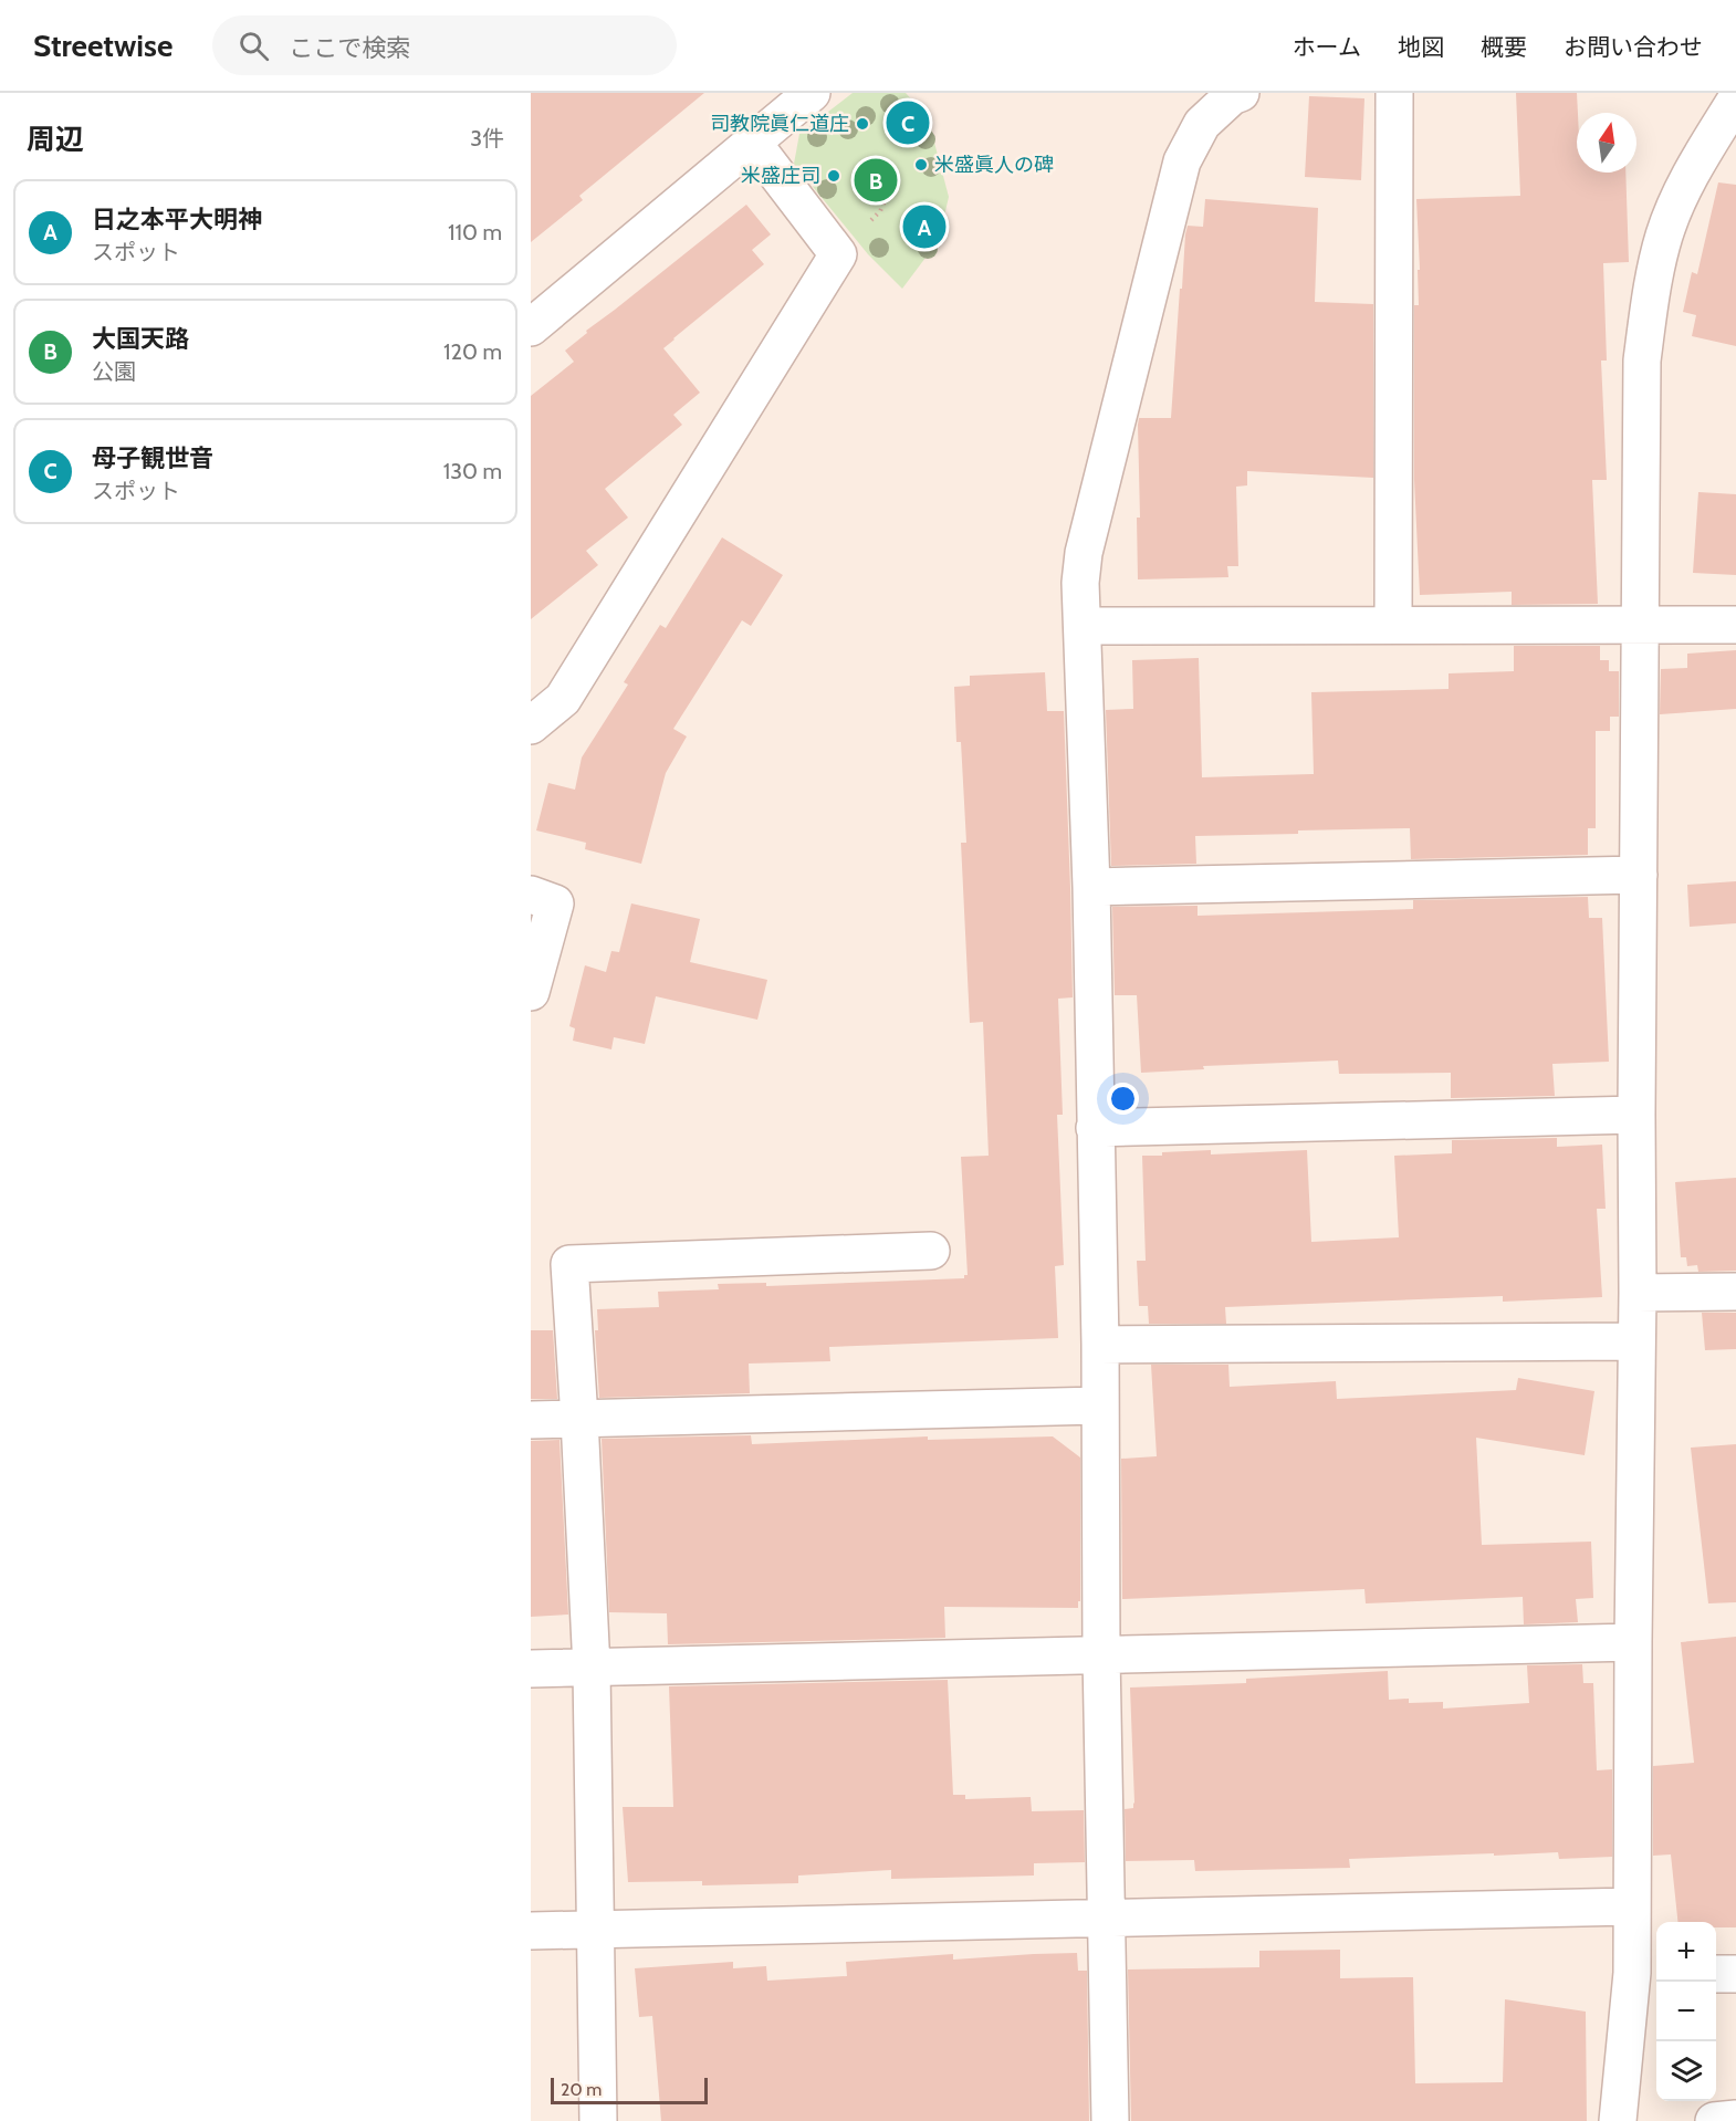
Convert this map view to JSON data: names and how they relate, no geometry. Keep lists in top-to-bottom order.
{
  "places": ["司教院眞仁道庄", "米盛眞人の碑", "米盛庄司"],
  "scale_bar": "20 m",
  "north": "top",
  "page": {
    "header": "Streetwise",
    "search": "ここで検索",
    "nav": [
      "ホーム",
      "地図",
      "概要",
      "お問い合わせ"
    ],
    "heading": ["周辺", "3件"],
    "pins": ["C", "B", "A"],
    "list": [
      {
        "mark": "A",
        "name": "日之本平大明神",
        "note": "スポット",
        "value": "110 m"
      },
      {
        "mark": "B",
        "name": "大国天路",
        "note": "公園",
        "value": "120 m"
      },
      {
        "mark": "C",
        "name": "母子観世音",
        "note": "スポット",
        "value": "130 m"
      }
    ],
    "map_buttons": ["+", "−"],
    "scale": "20 m"
  }
}
